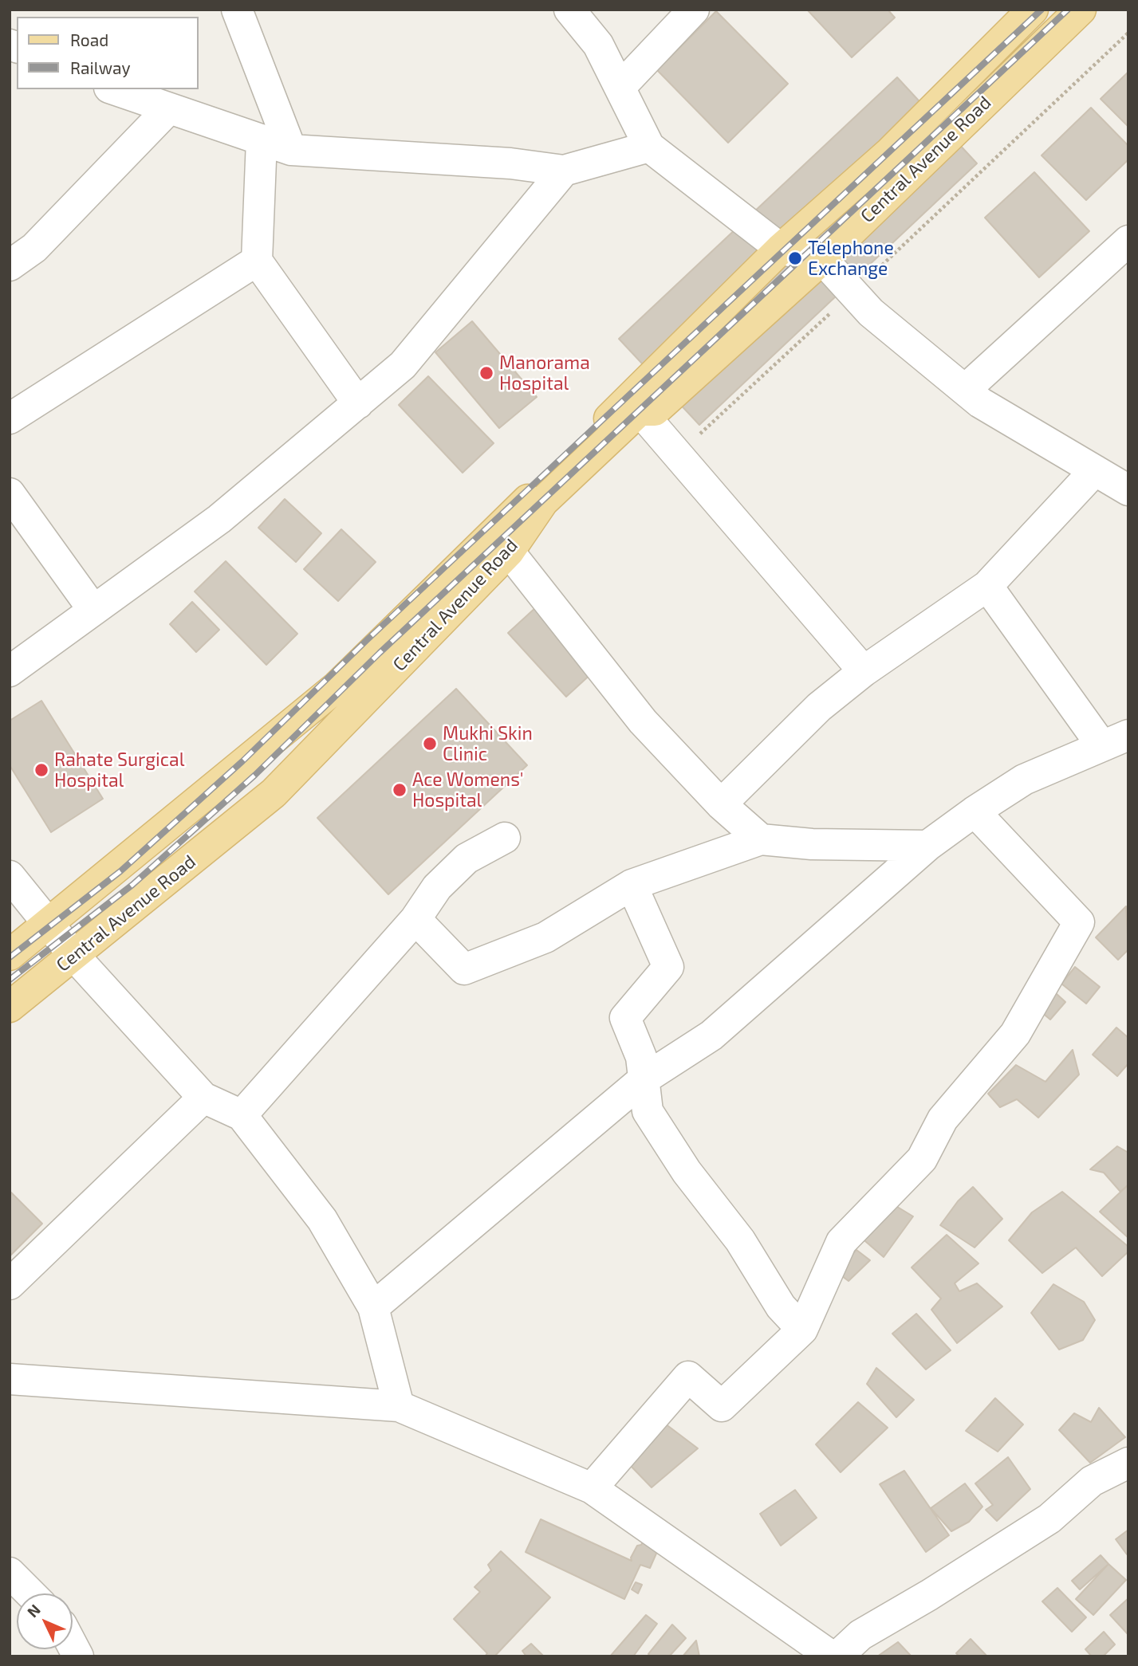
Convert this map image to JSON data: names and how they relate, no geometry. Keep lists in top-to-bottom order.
{
  "streets": {
    "main road": ["Central Avenue Road"]
  },
  "places": [
    "Telephone Exchange",
    "Manorama Hospital",
    "Mukhi Skin Clinic",
    "Rahate Surgical Hospital",
    "Ace Womens' Hospital"
  ],
  "legend": ["Road", "Railway"],
  "north": "top left"
}
